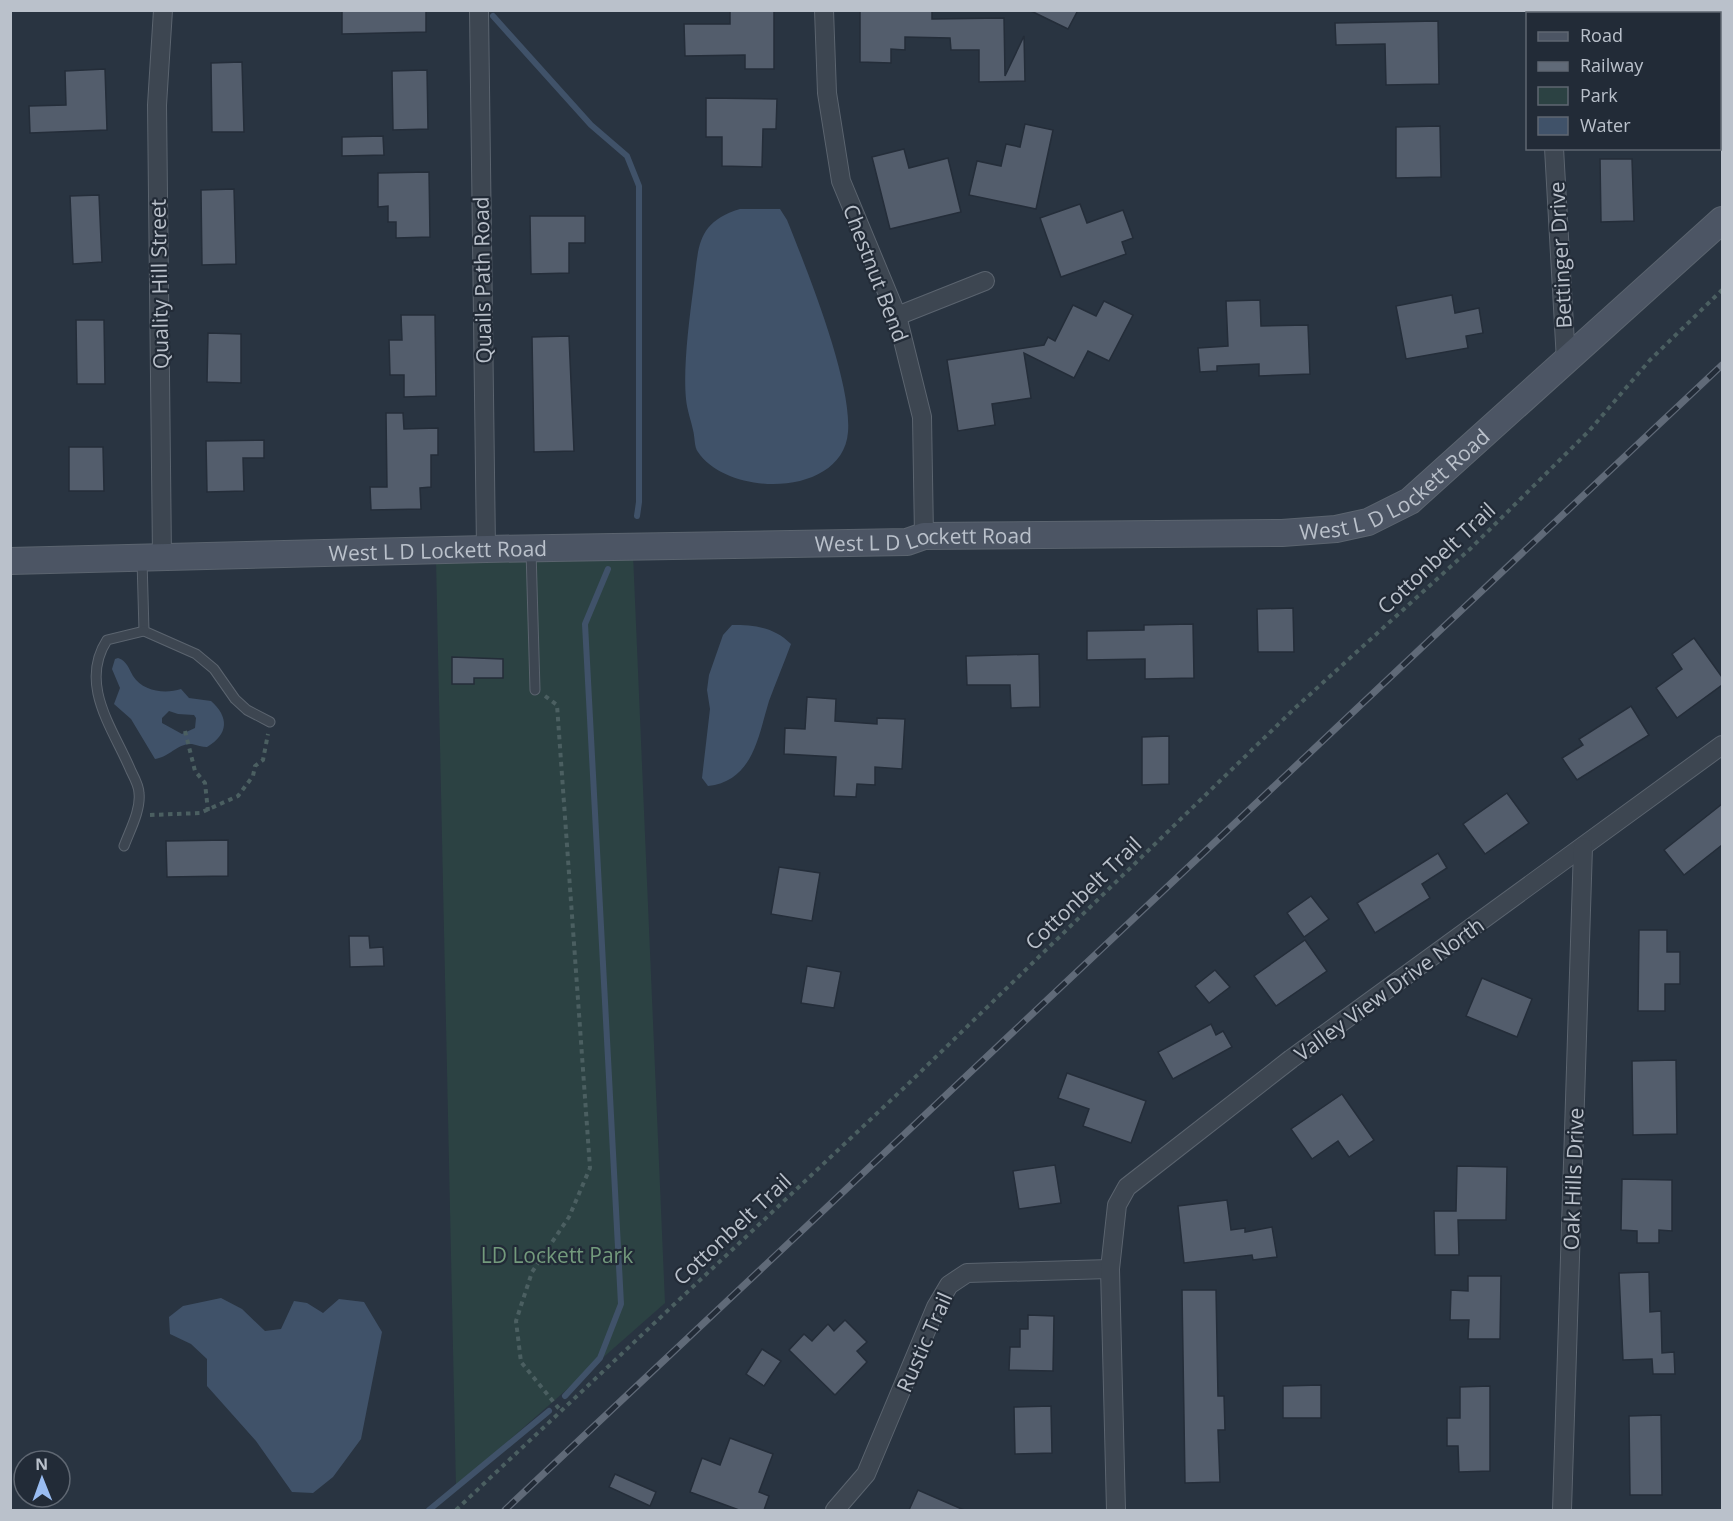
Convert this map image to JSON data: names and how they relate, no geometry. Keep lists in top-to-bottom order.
{
  "streets": {
    "main road": ["West L D Lockett Road"],
    "street": [
      "Bettinger Drive",
      "Chestnut Bend",
      "Quails Path Road",
      "Quality Hill Street",
      "Valley View Drive North",
      "Oak Hills Drive",
      "Rustic Trail"
    ],
    "path": ["Cottonbelt Trail"]
  },
  "crossings": [
    ["Bettinger Drive", "West L D Lockett Road"],
    ["Chestnut Bend", "West L D Lockett Road"],
    ["Quails Path Road", "West L D Lockett Road"],
    ["Quality Hill Street", "West L D Lockett Road"],
    ["Valley View Drive North", "Oak Hills Drive"],
    ["Valley View Drive North", "Rustic Trail"]
  ],
  "parks": ["LD Lockett Park"],
  "legend": [
    "Road",
    "Railway",
    "Park",
    "Water"
  ],
  "north": "top"
}
